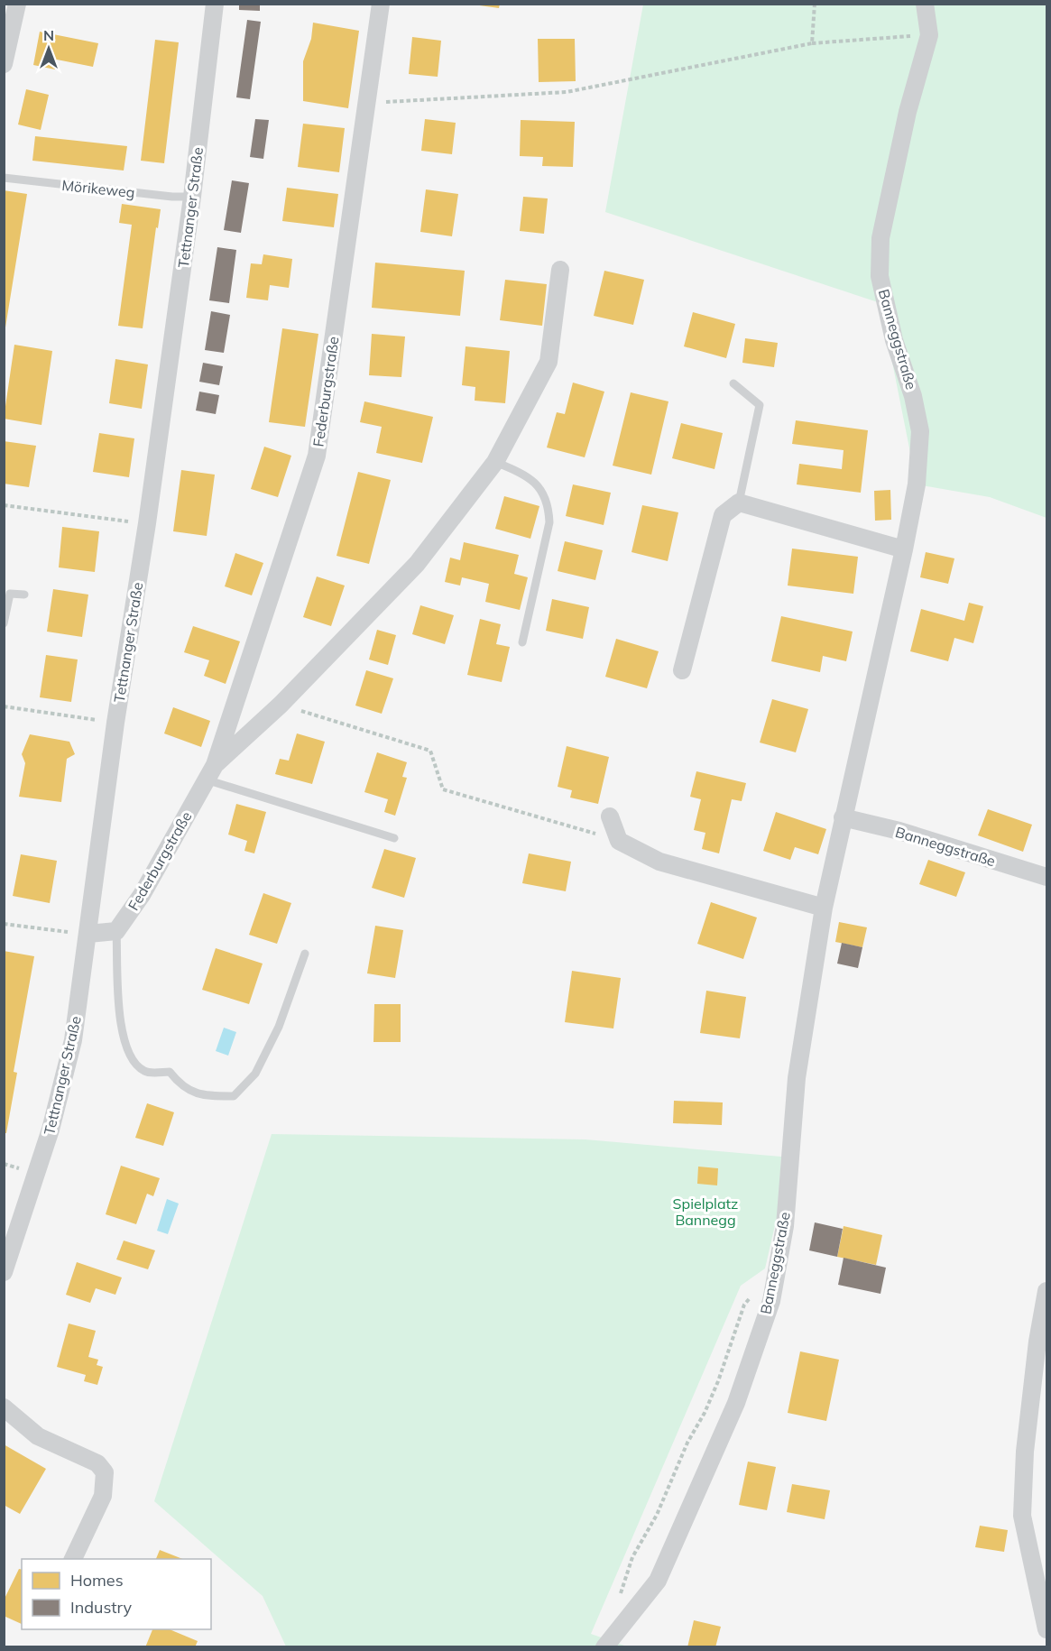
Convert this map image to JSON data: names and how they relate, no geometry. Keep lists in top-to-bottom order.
{
  "streets": {
    "street": ["Tettnanger Straße", "Banneggstraße", "Federburgstraße"],
    "lane": ["Mörikeweg"]
  },
  "crossings": [
    ["Mörikeweg", "Tettnanger Straße"]
  ],
  "parks": ["Spielplatz Bannegg"],
  "legend": ["Homes", "Industry"],
  "north": "top"
}
